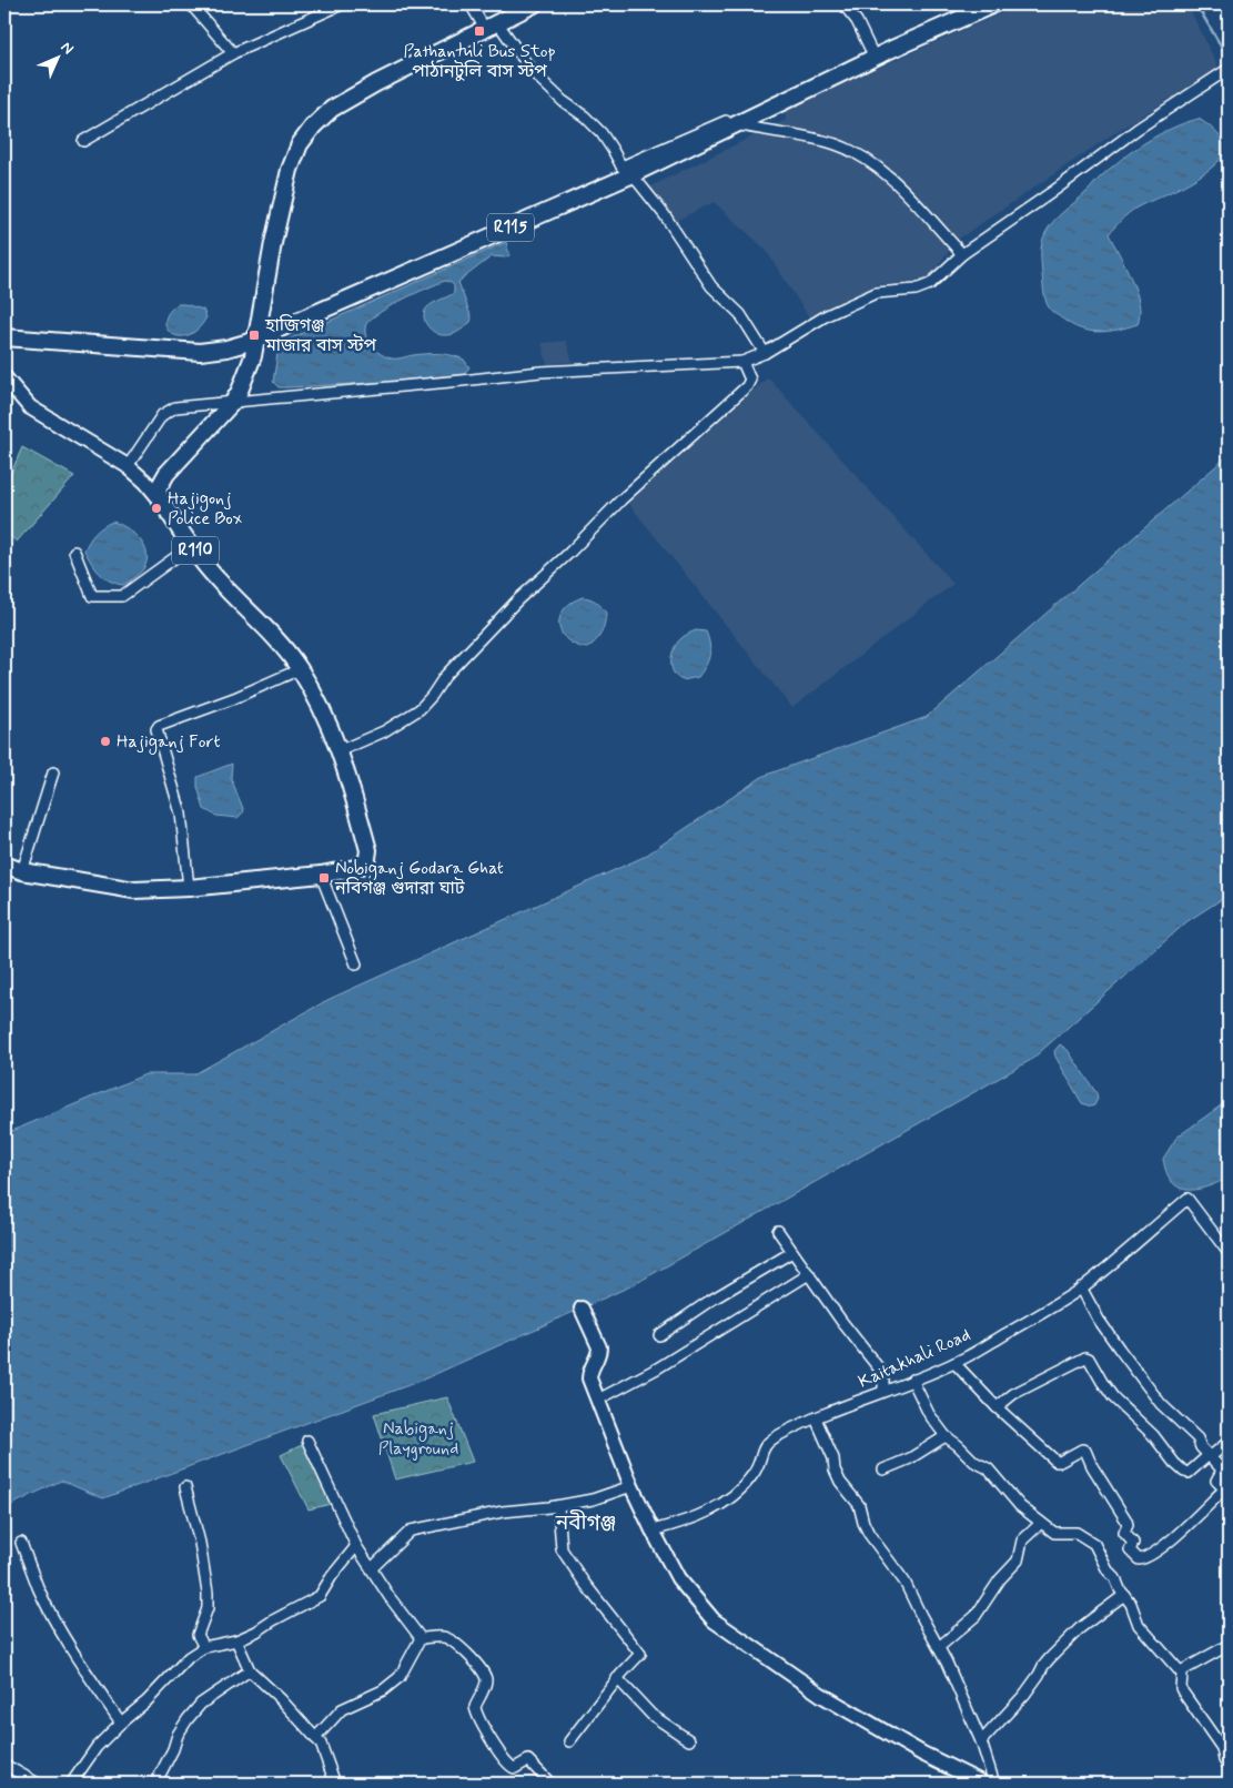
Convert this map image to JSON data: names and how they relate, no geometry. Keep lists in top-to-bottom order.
{
  "streets": {
    "main road": ["R115", "R110"],
    "street": ["Kaitakhali Road"]
  },
  "districts": ["নবীগঞ্জ"],
  "parks": ["Nabiganj Playground"],
  "places": {
    "transit": ["Pathantuli Bus Stop পাঠানটুলি বাস স্টপ", "হাজিগঞ্জ মাজার বাস স্টপ", "Nobiganj Godara Ghat নবিগঞ্জ গুদারা ঘাট"],
    "other": ["Hajigonj Police Box", "Hajiganj Fort"]
  },
  "north": "top right"
}
